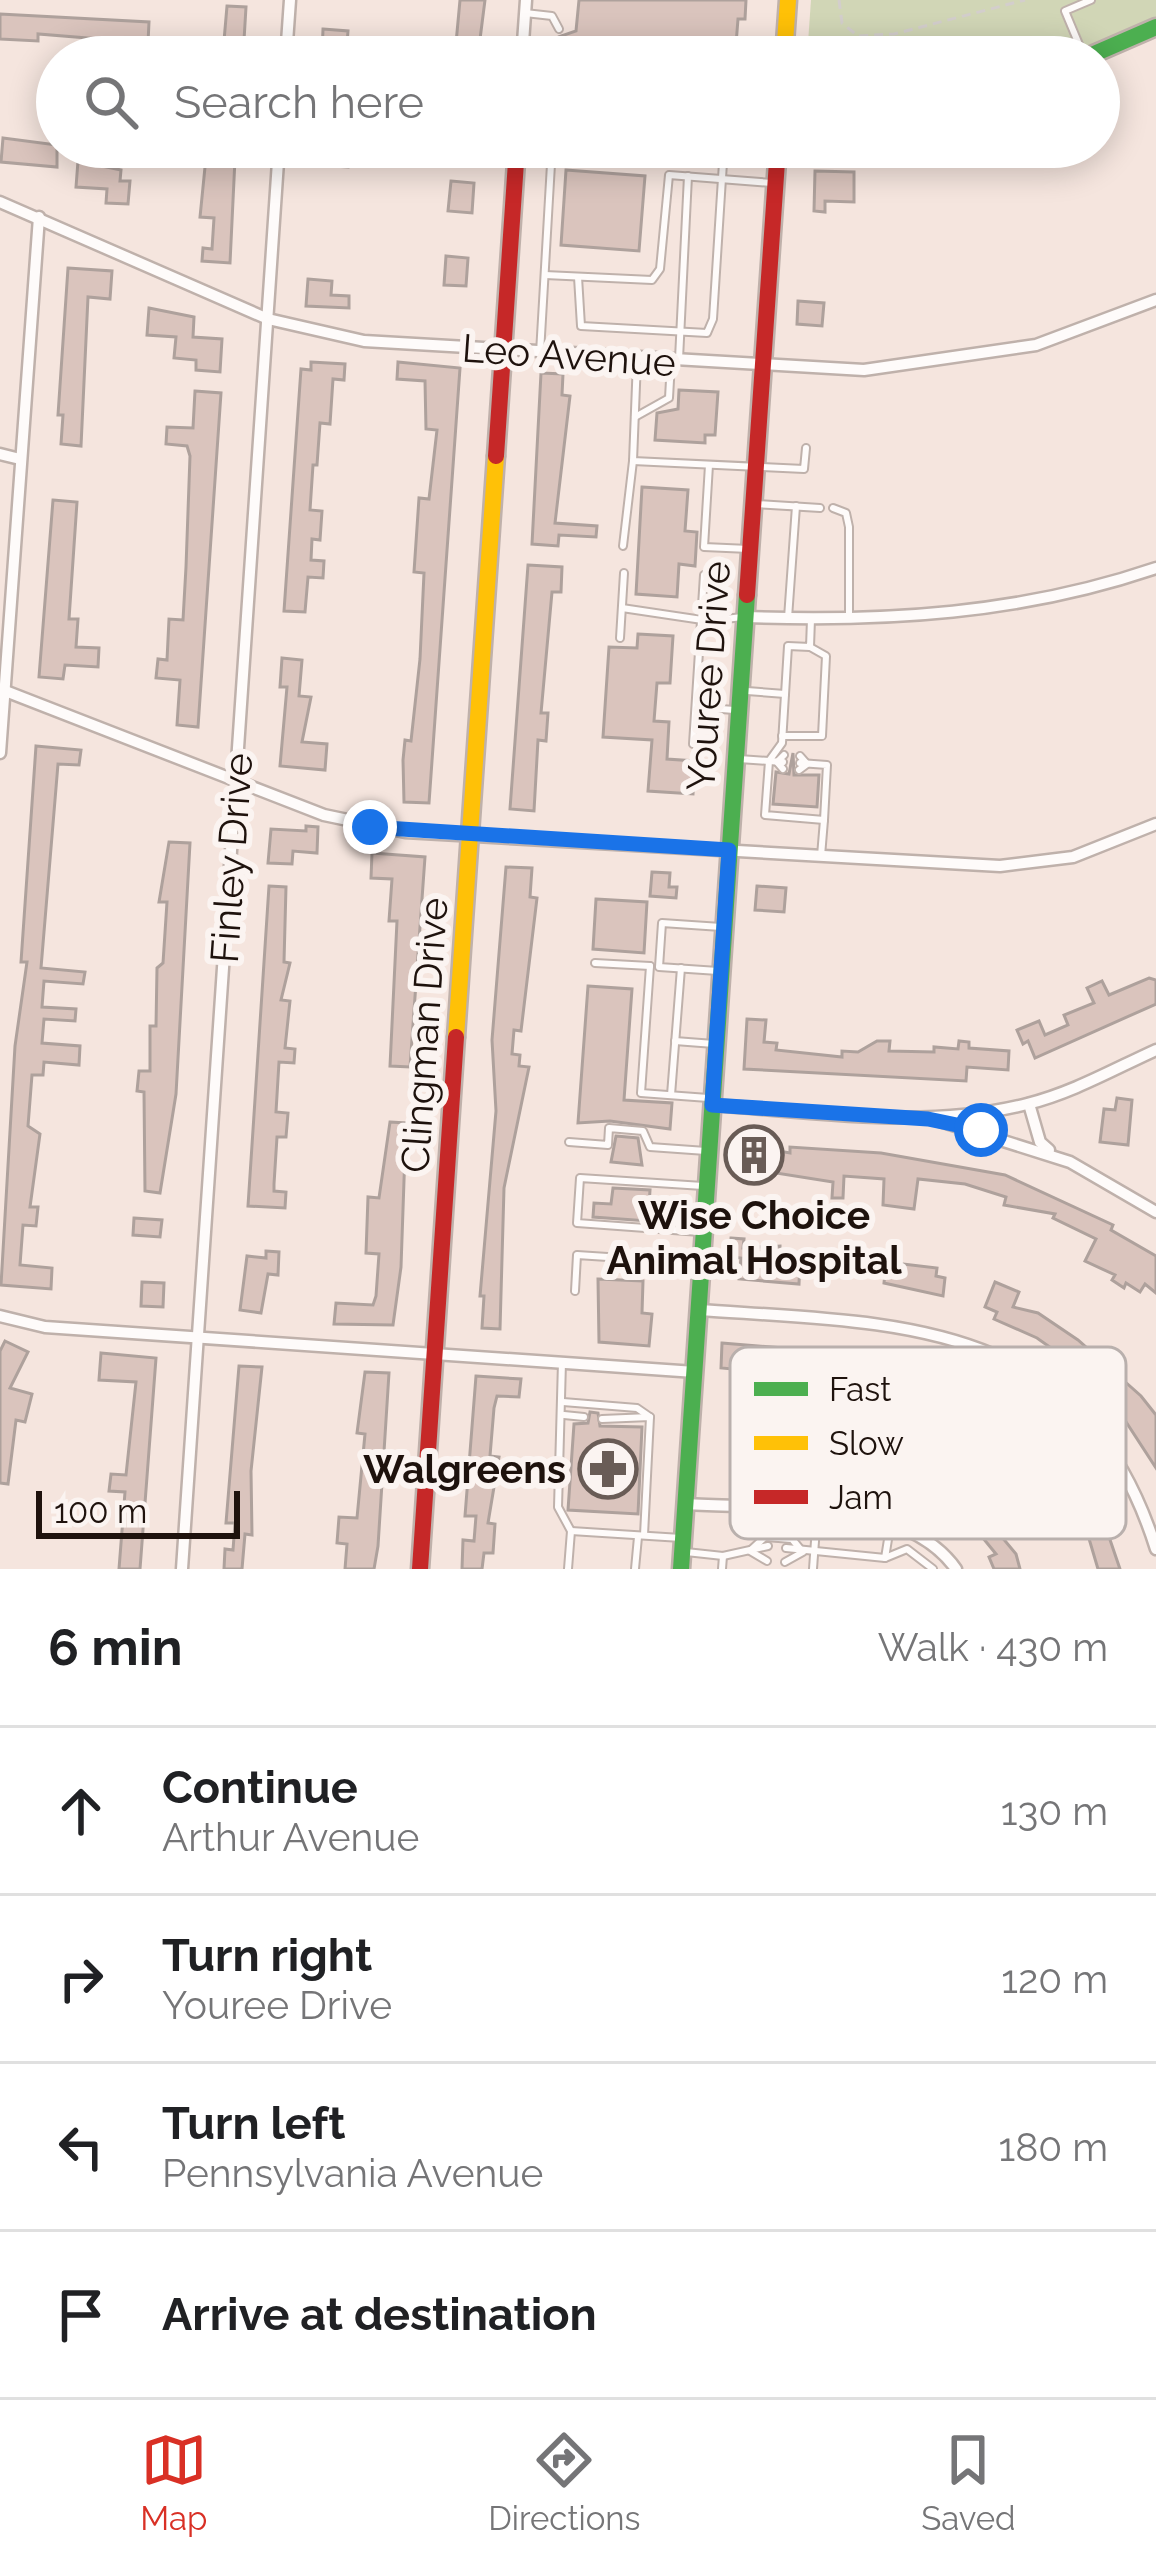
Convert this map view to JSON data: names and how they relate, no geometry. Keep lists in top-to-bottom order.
{
  "streets": {
    "street": [
      "Leo Avenue",
      "Youree Drive",
      "Finley Drive",
      "Clingman Drive"
    ]
  },
  "crossings": [
    ["Leo Avenue", "Youree Drive"],
    ["Leo Avenue", "Finley Drive"],
    ["Leo Avenue", "Clingman Drive"]
  ],
  "places": {
    "building": ["Wise Choice Animal Hospital"],
    "pharmacy": ["Walgreens"]
  },
  "legend": ["Fast", "Slow", "Jam"],
  "scale_bar": "100 m",
  "page": {
    "search": "Search here",
    "scale": "100 m",
    "heading": ["6 min", "Walk · 430 m"],
    "list": [
      ["Continue", "Arthur Avenue", "130 m"],
      ["Turn right", "Youree Drive", "120 m"],
      ["Turn left", "Pennsylvania Avenue", "180 m"],
      "Arrive at destination"
    ],
    "nav": ["Map", "Directions", "Saved"]
  }
}
